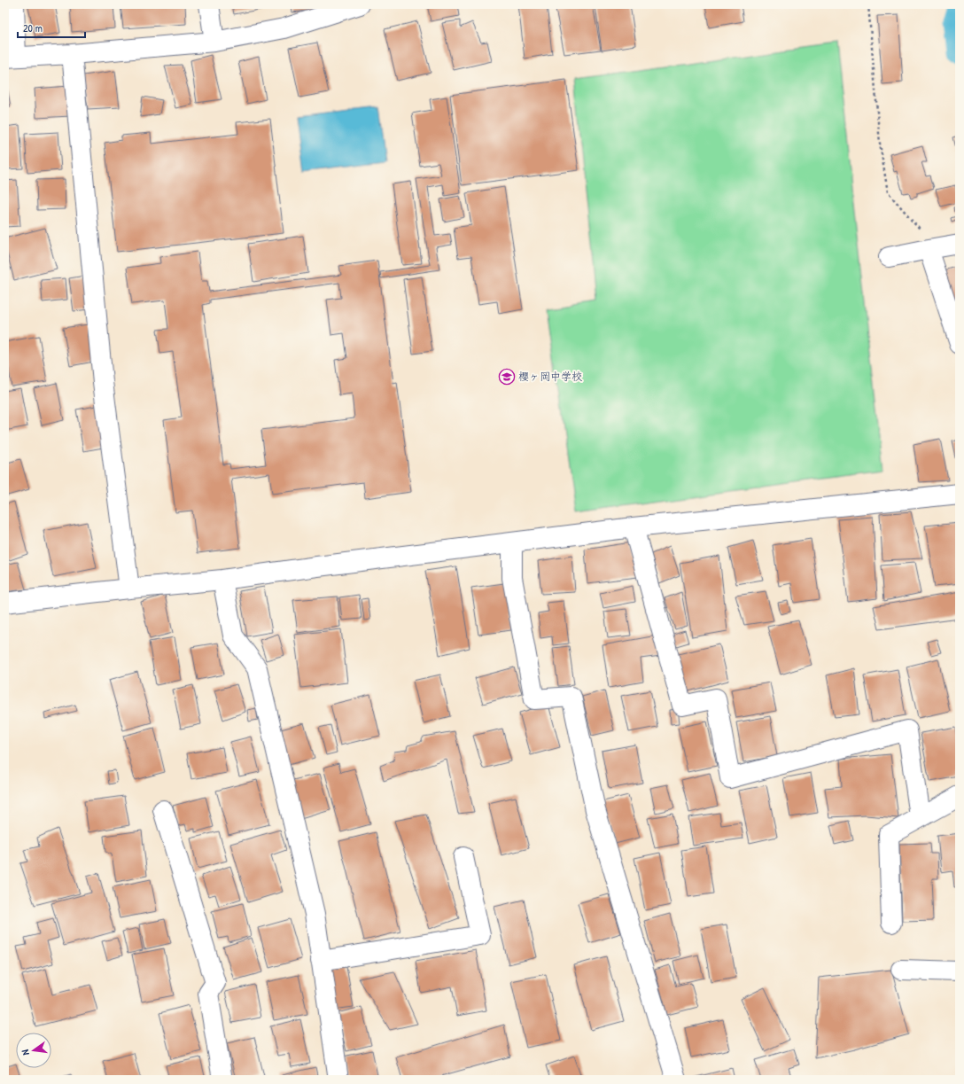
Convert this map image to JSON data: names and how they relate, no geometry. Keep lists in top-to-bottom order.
{
  "places": {
    "school or university": ["櫻ヶ岡中学校"]
  },
  "scale_bar": "20 m",
  "north": "left"
}
